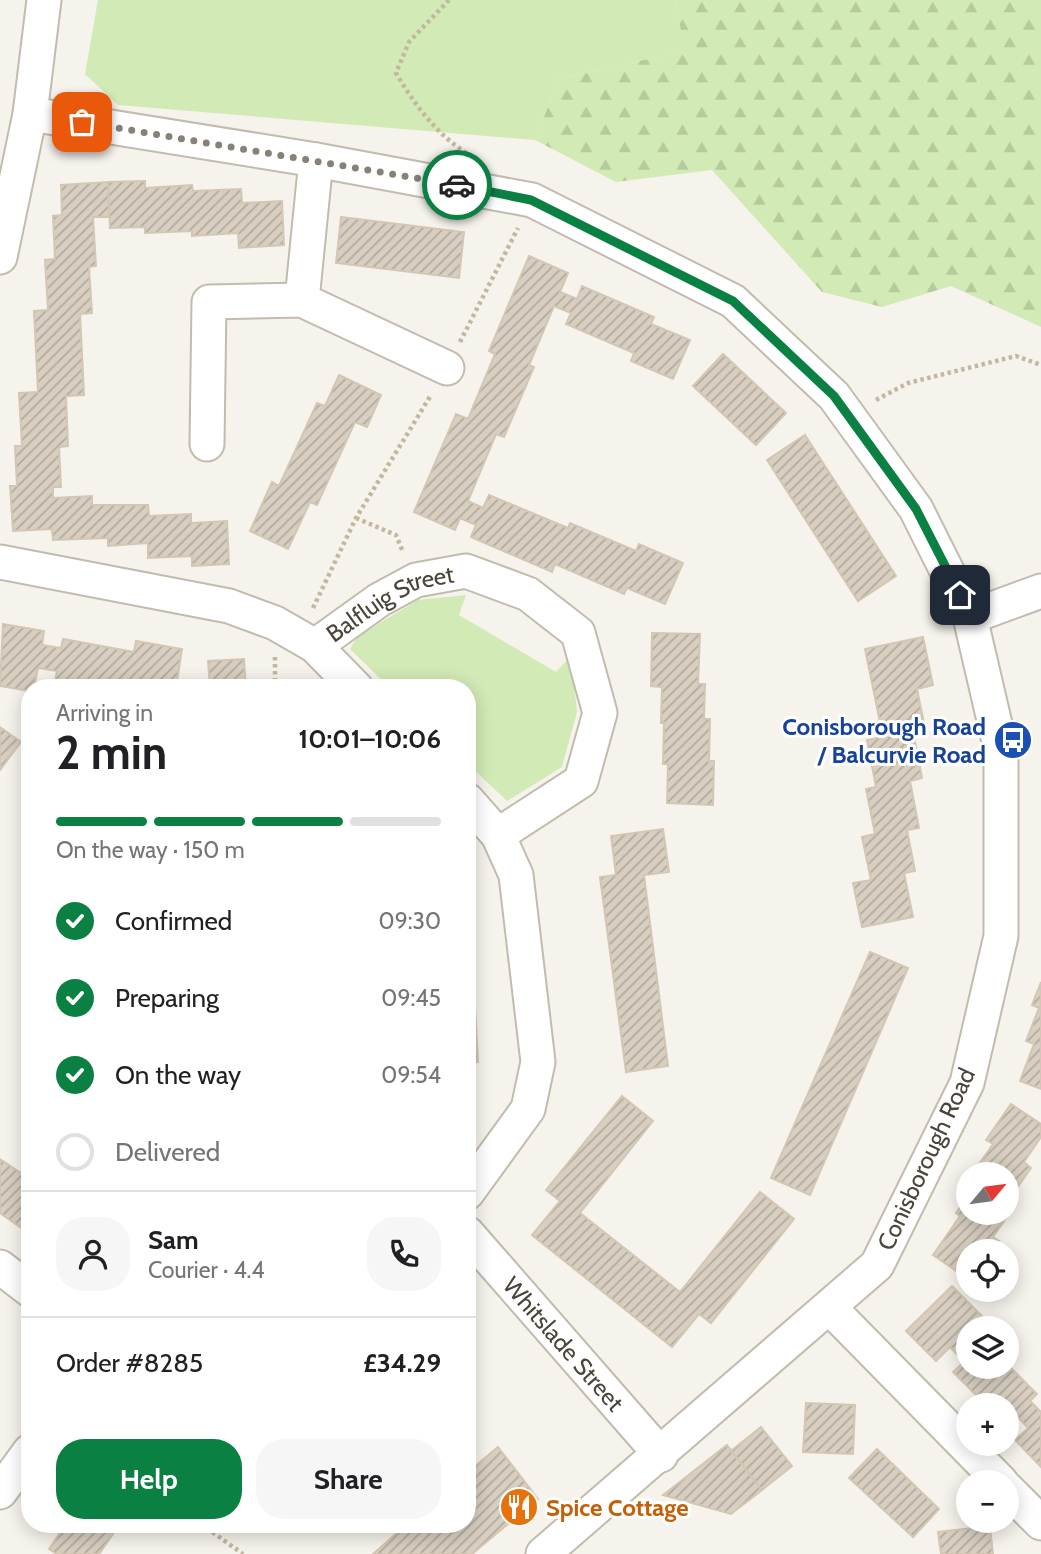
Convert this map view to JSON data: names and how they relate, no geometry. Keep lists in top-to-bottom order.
{
  "streets": {
    "street": ["Balfluig Street", "Conisborough Road", "Whitslade Street"]
  },
  "crossings": [
    ["Conisborough Road", "Whitslade Street"]
  ],
  "places": {
    "bus stop": ["Conisborough Road / Balcurvie Road"],
    "restaurant": ["Spice Cottage"]
  },
  "north": "top right",
  "page": {
    "heading": ["2 min", "Arriving in", "10:01–10:06"],
    "panel": [
      "Sam",
      "Courier · 4.4",
      "Order #8285",
      "£34.29"
    ],
    "bar": "On the way · 150 m",
    "list": [
      ["Confirmed", "09:30"],
      ["Preparing", "09:45"],
      ["On the way", "09:54"],
      "Delivered"
    ],
    "map_buttons": ["+", "−"],
    "buttons": ["Help", "Share"]
  }
}
